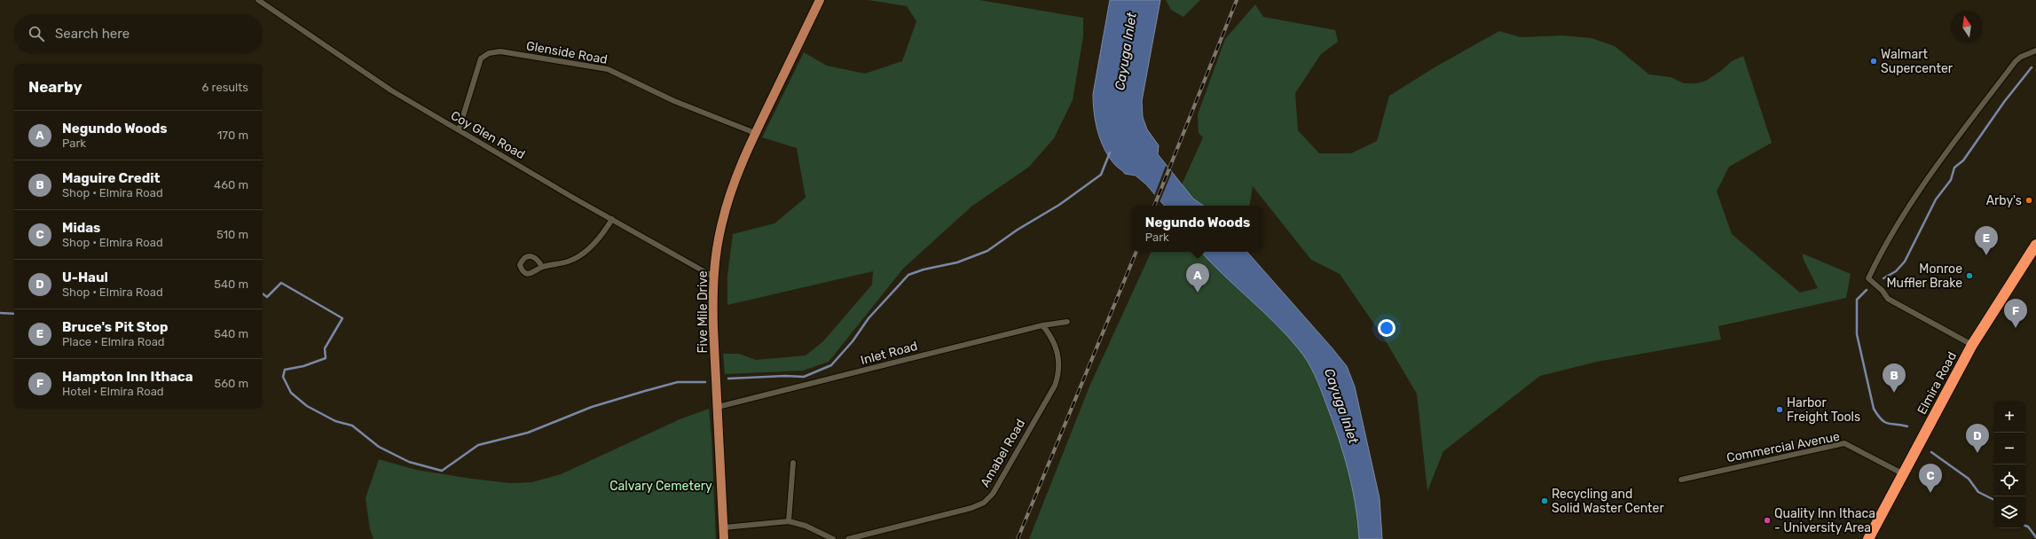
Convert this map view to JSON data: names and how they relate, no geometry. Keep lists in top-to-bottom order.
{
  "streets": {
    "highway": ["Elmira Road"],
    "main road": ["Five Mile Drive"],
    "street": [
      "Glenside Road",
      "Coy Glen Road",
      "Inlet Road",
      "Commercial Avenue",
      "Amabel Road"
    ]
  },
  "crossings": [
    ["Glenside Road", "Coy Glen Road"],
    ["Glenside Road", "Five Mile Drive"],
    ["Coy Glen Road", "Five Mile Drive"],
    ["Five Mile Drive", "Inlet Road"],
    ["Inlet Road", "Amabel Road"],
    ["Elmira Road", "Commercial Avenue"]
  ],
  "water": ["Cayuga Inlet"],
  "parks": ["Calvary Cemetery"],
  "places": [
    "Walmart Supercenter",
    "Arby's",
    "Monroe Muffler Brake",
    "Harbor Freight Tools",
    "Recycling and Solid Waster Center",
    "Quality Inn Ithaca - University Area"
  ],
  "north": "top",
  "page": {
    "search": "Search here",
    "heading": ["Nearby", "6 results"],
    "list": [
      {
        "mark": "A",
        "name": "Negundo Woods",
        "note": "Park",
        "value": "170 m"
      },
      {
        "mark": "B",
        "name": "Maguire Credit",
        "note": "Shop · Elmira Road",
        "value": "460 m"
      },
      {
        "mark": "C",
        "name": "Midas",
        "note": "Shop · Elmira Road",
        "value": "510 m"
      },
      {
        "mark": "D",
        "name": "U-Haul",
        "note": "Shop · Elmira Road",
        "value": "540 m"
      },
      {
        "mark": "E",
        "name": "Bruce's Pit Stop",
        "note": "Place · Elmira Road",
        "value": "540 m"
      },
      {
        "mark": "F",
        "name": "Hampton Inn Ithaca",
        "note": "Hotel · Elmira Road",
        "value": "560 m"
      }
    ],
    "popup": ["Negundo Woods", "Park"],
    "pins": [
      "E",
      "A",
      "F",
      "B",
      "D",
      "C"
    ],
    "map_buttons": ["+", "−"]
  }
}
